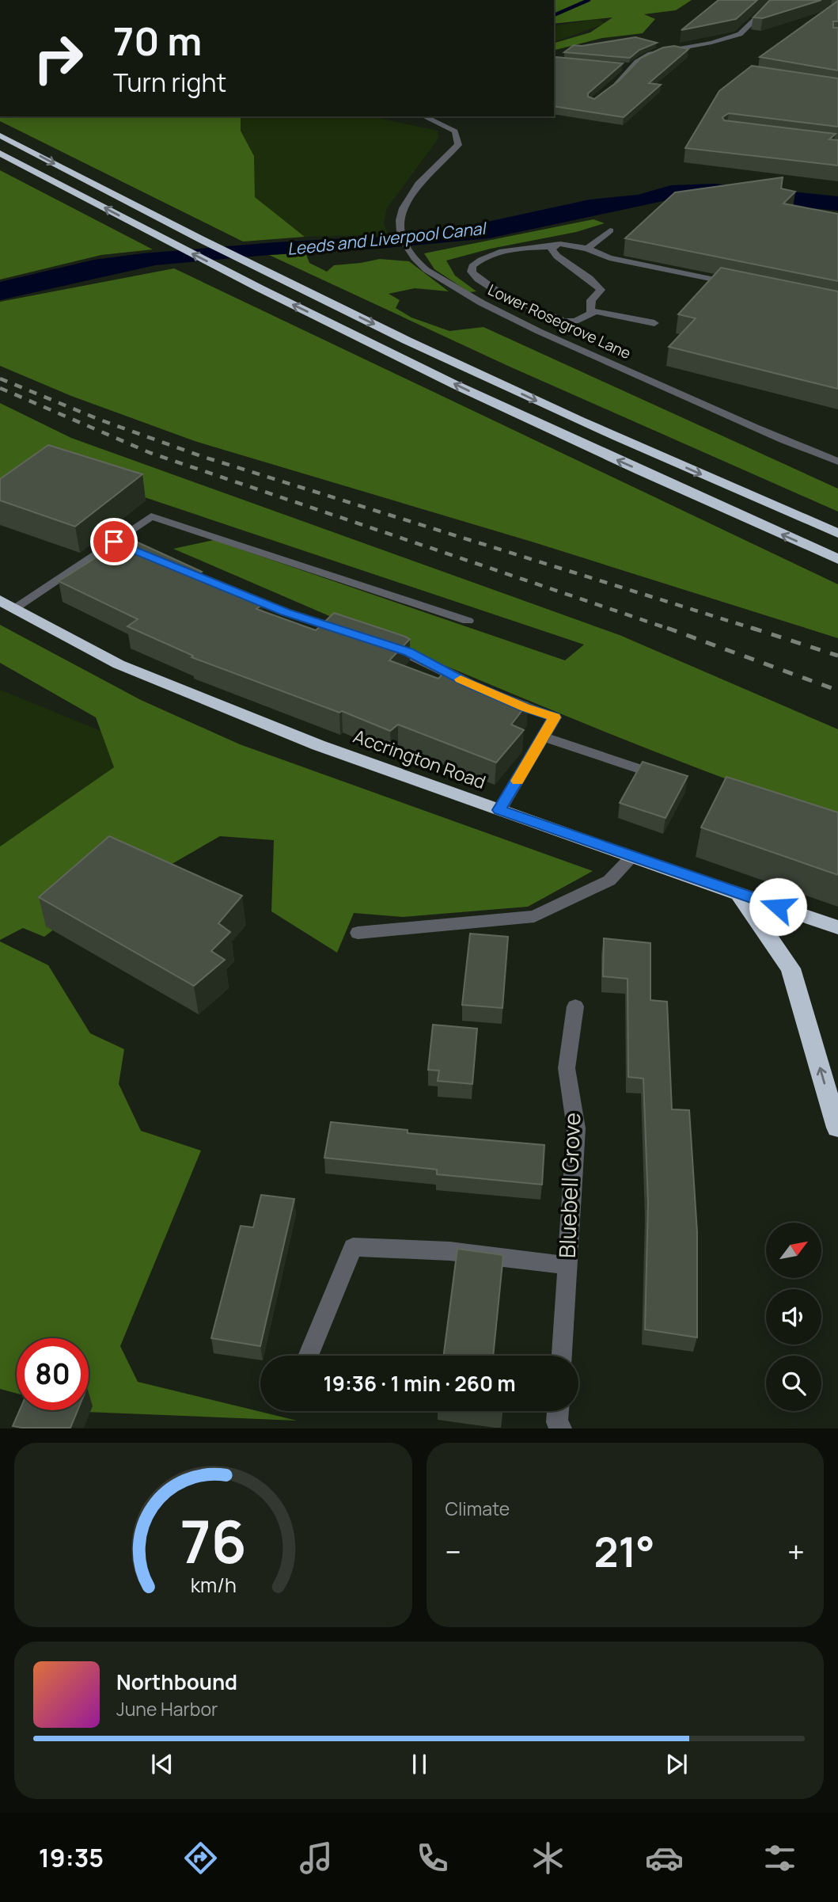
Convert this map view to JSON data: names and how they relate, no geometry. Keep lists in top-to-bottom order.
{
  "streets": {
    "highway": ["Accrington Road"],
    "street": ["Lower Rosegrove Lane", "Bluebell Grove"]
  },
  "water": ["Leeds and Liverpool Canal"],
  "north": "top right",
  "page": {
    "turn": ["70 m", "Turn right"],
    "limit": "80",
    "trip": "19:36 · 1 min · 260 m",
    "tile": "Climate",
    "heat": ["−", "21°", "+"],
    "song": ["Northbound", "June Harbor"],
    "tabs": "19:35",
    "gauge": ["76", "km/h"]
  }
}
